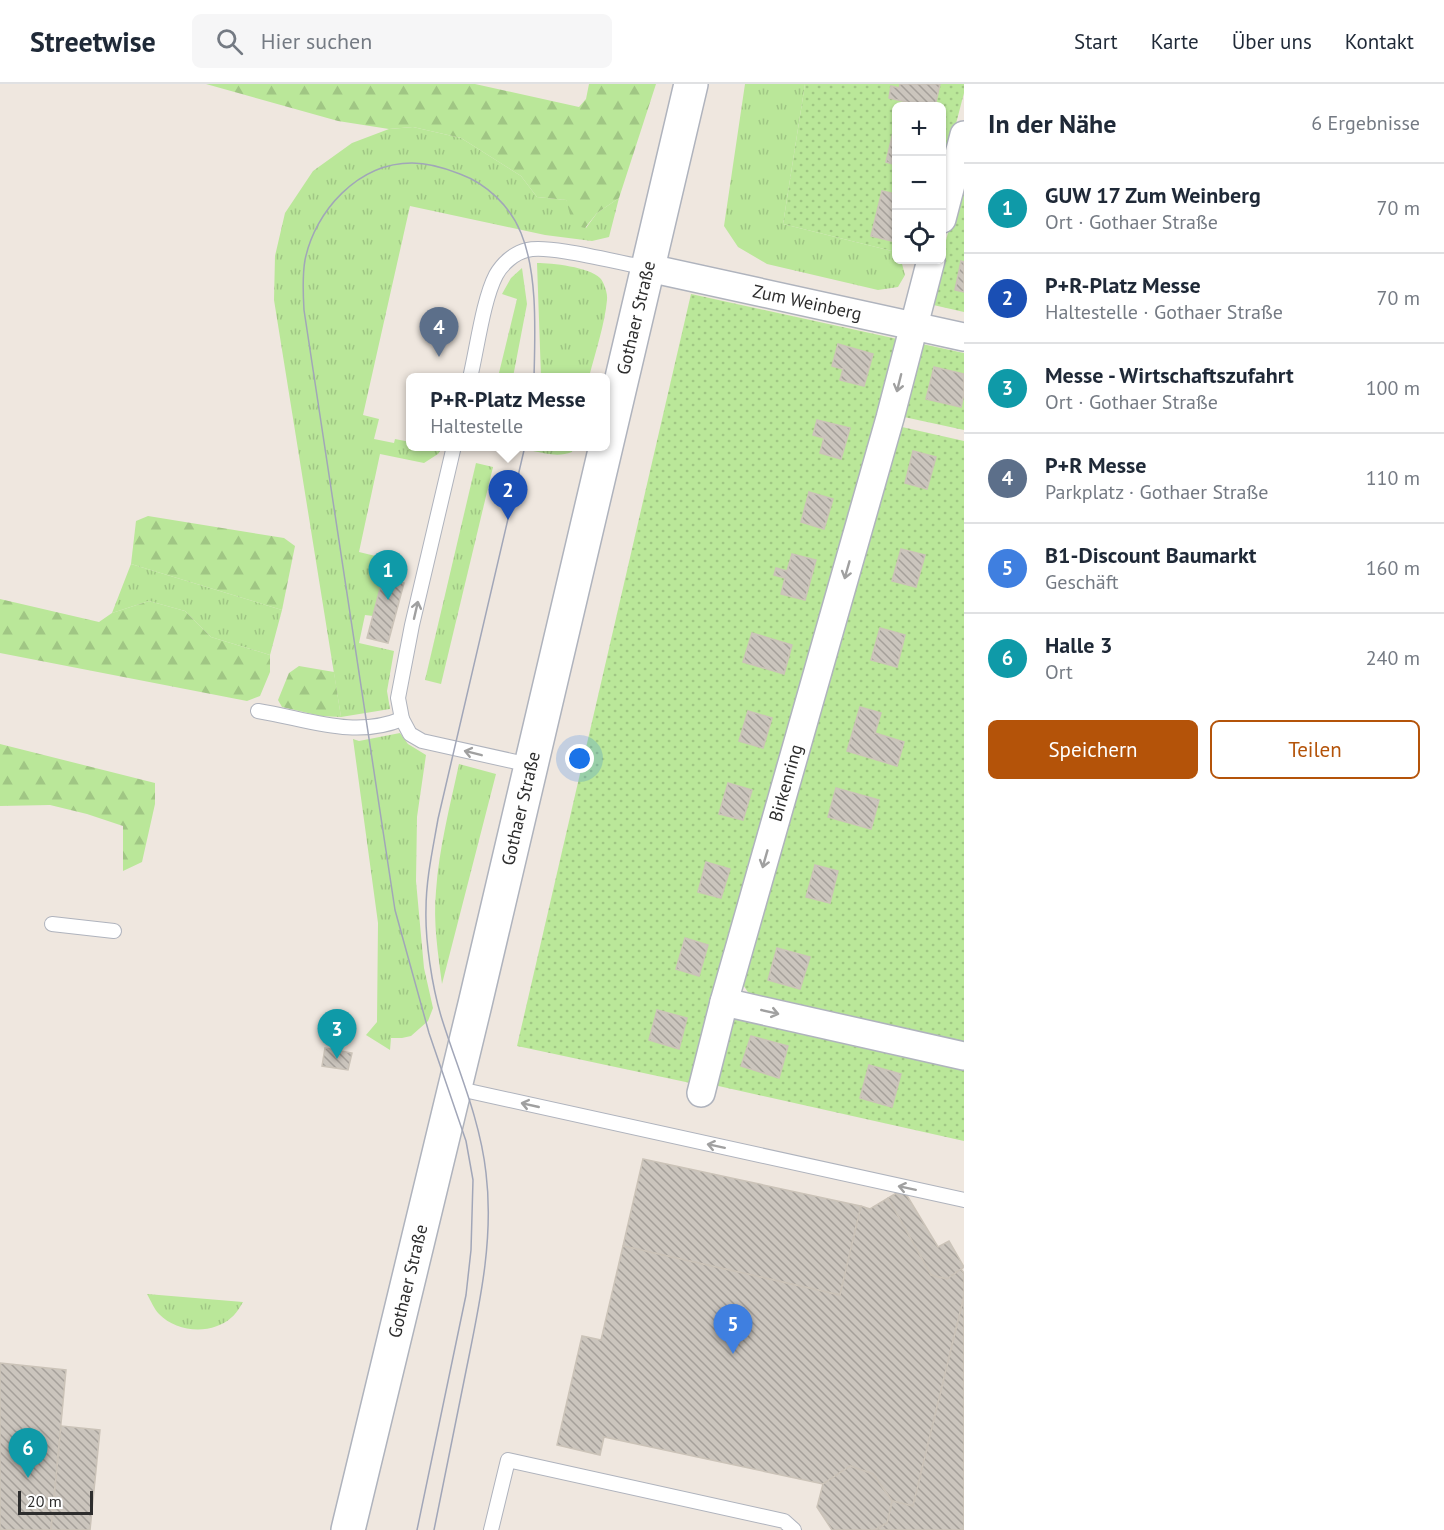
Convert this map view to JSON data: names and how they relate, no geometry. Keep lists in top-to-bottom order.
{
  "streets": {
    "main road": ["Gothaer Straße"],
    "street": ["Zum Weinberg", "Birkenring"]
  },
  "crossings": [
    ["Zum Weinberg", "Gothaer Straße"],
    ["Zum Weinberg", "Birkenring"]
  ],
  "one_way": ["Birkenring"],
  "scale_bar": "20 m",
  "page": {
    "header": "Streetwise",
    "search": "Hier suchen",
    "nav": [
      "Start",
      "Karte",
      "Über uns",
      "Kontakt"
    ],
    "heading": ["In der Nähe", "6 Ergebnisse"],
    "map_buttons": ["+", "−"],
    "list": [
      {
        "mark": "1",
        "name": "GUW 17 Zum Weinberg",
        "note": "Ort · Gothaer Straße",
        "value": "70 m"
      },
      {
        "mark": "2",
        "name": "P+R-Platz Messe",
        "note": "Haltestelle · Gothaer Straße",
        "value": "70 m"
      },
      {
        "mark": "3",
        "name": "Messe - Wirtschaftszufahrt",
        "note": "Ort · Gothaer Straße",
        "value": "100 m"
      },
      {
        "mark": "4",
        "name": "P+R Messe",
        "note": "Parkplatz · Gothaer Straße",
        "value": "110 m"
      },
      {
        "mark": "5",
        "name": "B1-Discount Baumarkt",
        "note": "Geschäft",
        "value": "160 m"
      },
      {
        "mark": "6",
        "name": "Halle 3",
        "note": "Ort",
        "value": "240 m"
      }
    ],
    "pins": [
      "4",
      "2",
      "1",
      "3",
      "5",
      "6"
    ],
    "popup": ["P+R-Platz Messe", "Haltestelle"],
    "buttons": ["Speichern", "Teilen"],
    "scale": "20 m"
  }
}
